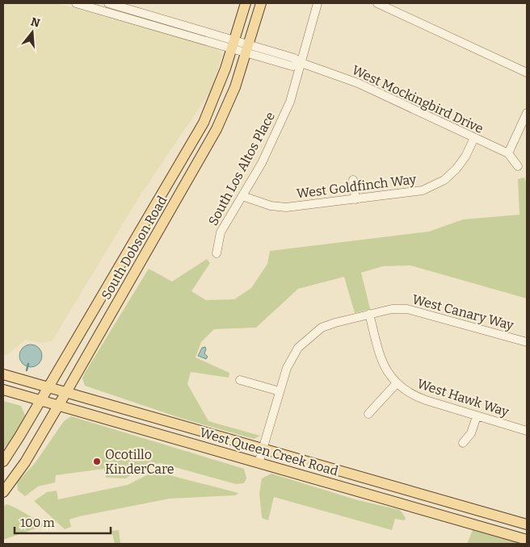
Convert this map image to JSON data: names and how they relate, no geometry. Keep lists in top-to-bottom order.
{
  "streets": {
    "main road": ["South Dobson Road", "West Queen Creek Road"],
    "street": [
      "West Mockingbird Drive",
      "South Los Altos Place",
      "West Goldfinch Way",
      "West Canary Way",
      "West Hawk Way"
    ]
  },
  "crossings": [
    ["West Mockingbird Drive", "South Los Altos Place"],
    ["West Mockingbird Drive", "West Goldfinch Way"],
    ["West Mockingbird Drive", "South Dobson Road"],
    ["South Los Altos Place", "West Goldfinch Way"],
    ["South Dobson Road", "West Queen Creek Road"],
    ["West Canary Way", "West Hawk Way"],
    ["West Canary Way", "West Queen Creek Road"]
  ],
  "places": ["Ocotillo KinderCare"],
  "scale_bar": "100 m",
  "north": "top"
}
